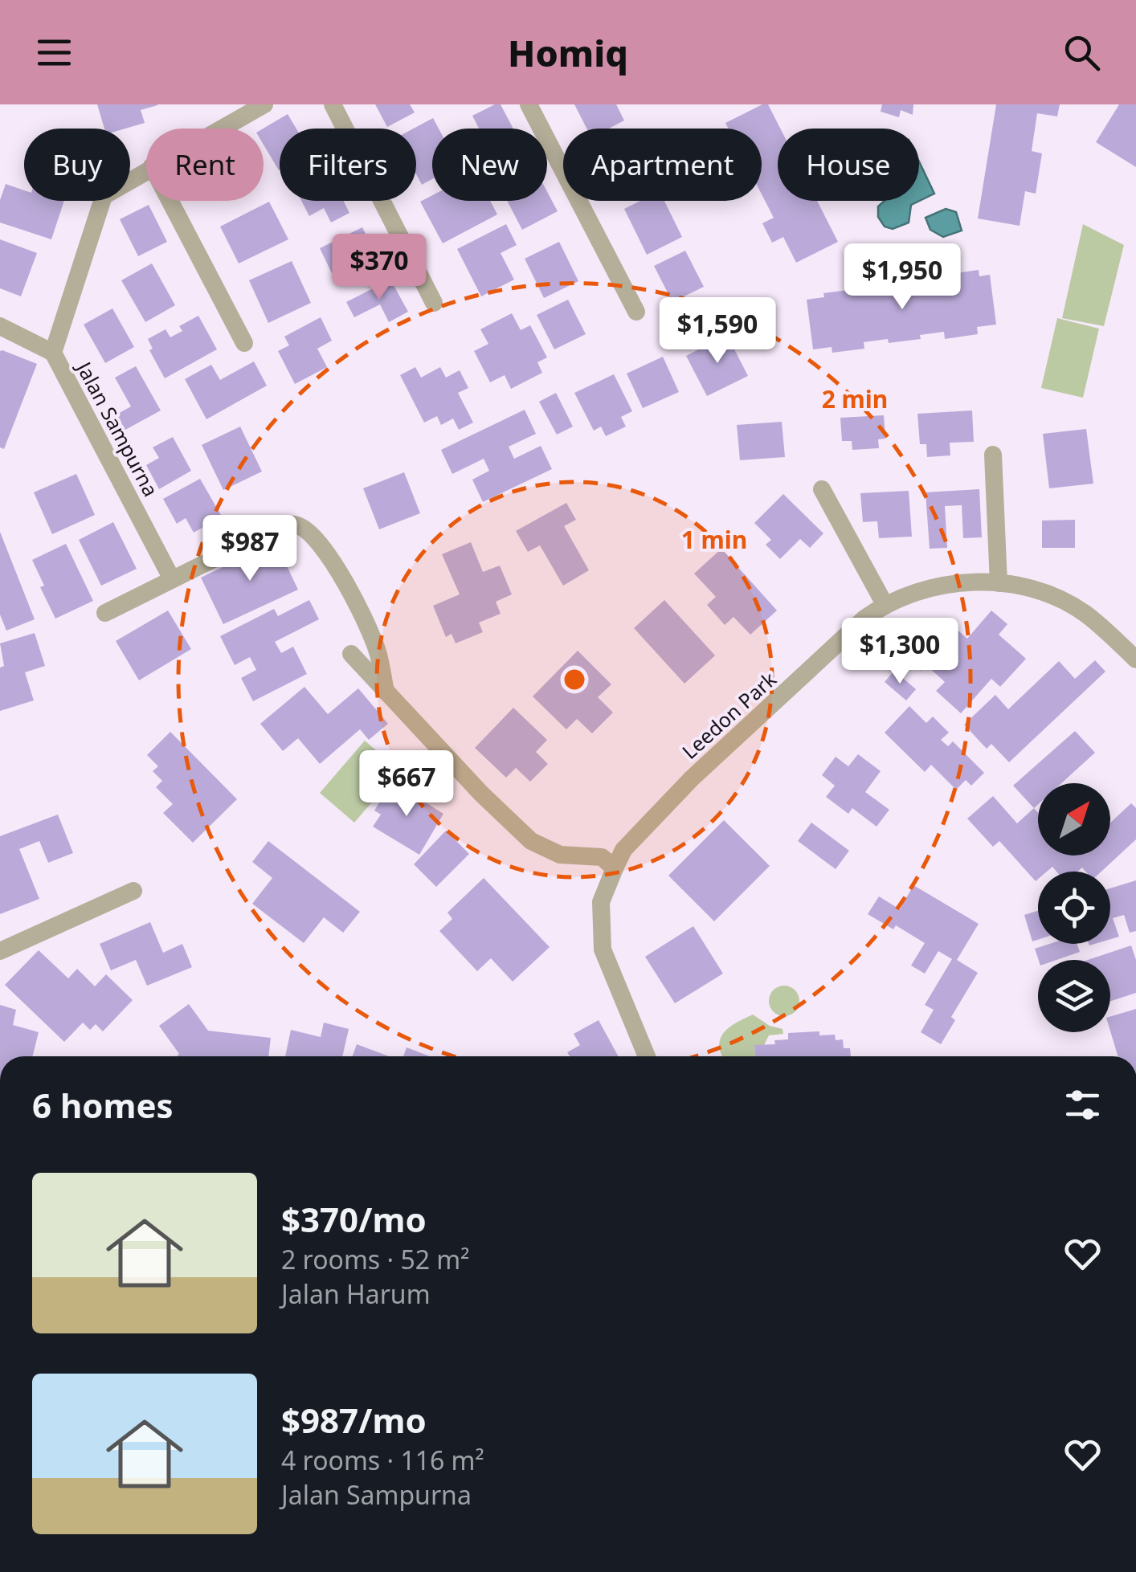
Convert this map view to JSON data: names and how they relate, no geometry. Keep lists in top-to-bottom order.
{
  "streets": {
    "street": ["Jalan Sampurna", "Leedon Park"]
  },
  "north": "top right",
  "page": {
    "header": "Homiq",
    "chip": [
      "Buy",
      "Rent",
      "Filters",
      "New",
      "Apartment",
      "House"
    ],
    "price": [
      "$370",
      "$1,950",
      "$1,590",
      "$987",
      "$1,300",
      "$667"
    ],
    "heading": "6 homes",
    "list": [
      {
        "name": "$370/mo",
        "note": "2 rooms · 52 m² · Jalan Harum"
      },
      {
        "name": "$987/mo",
        "note": "4 rooms · 116 m² · Jalan Sampurna"
      }
    ]
  },
  "rings": ["2 min", "1 min"]
}
